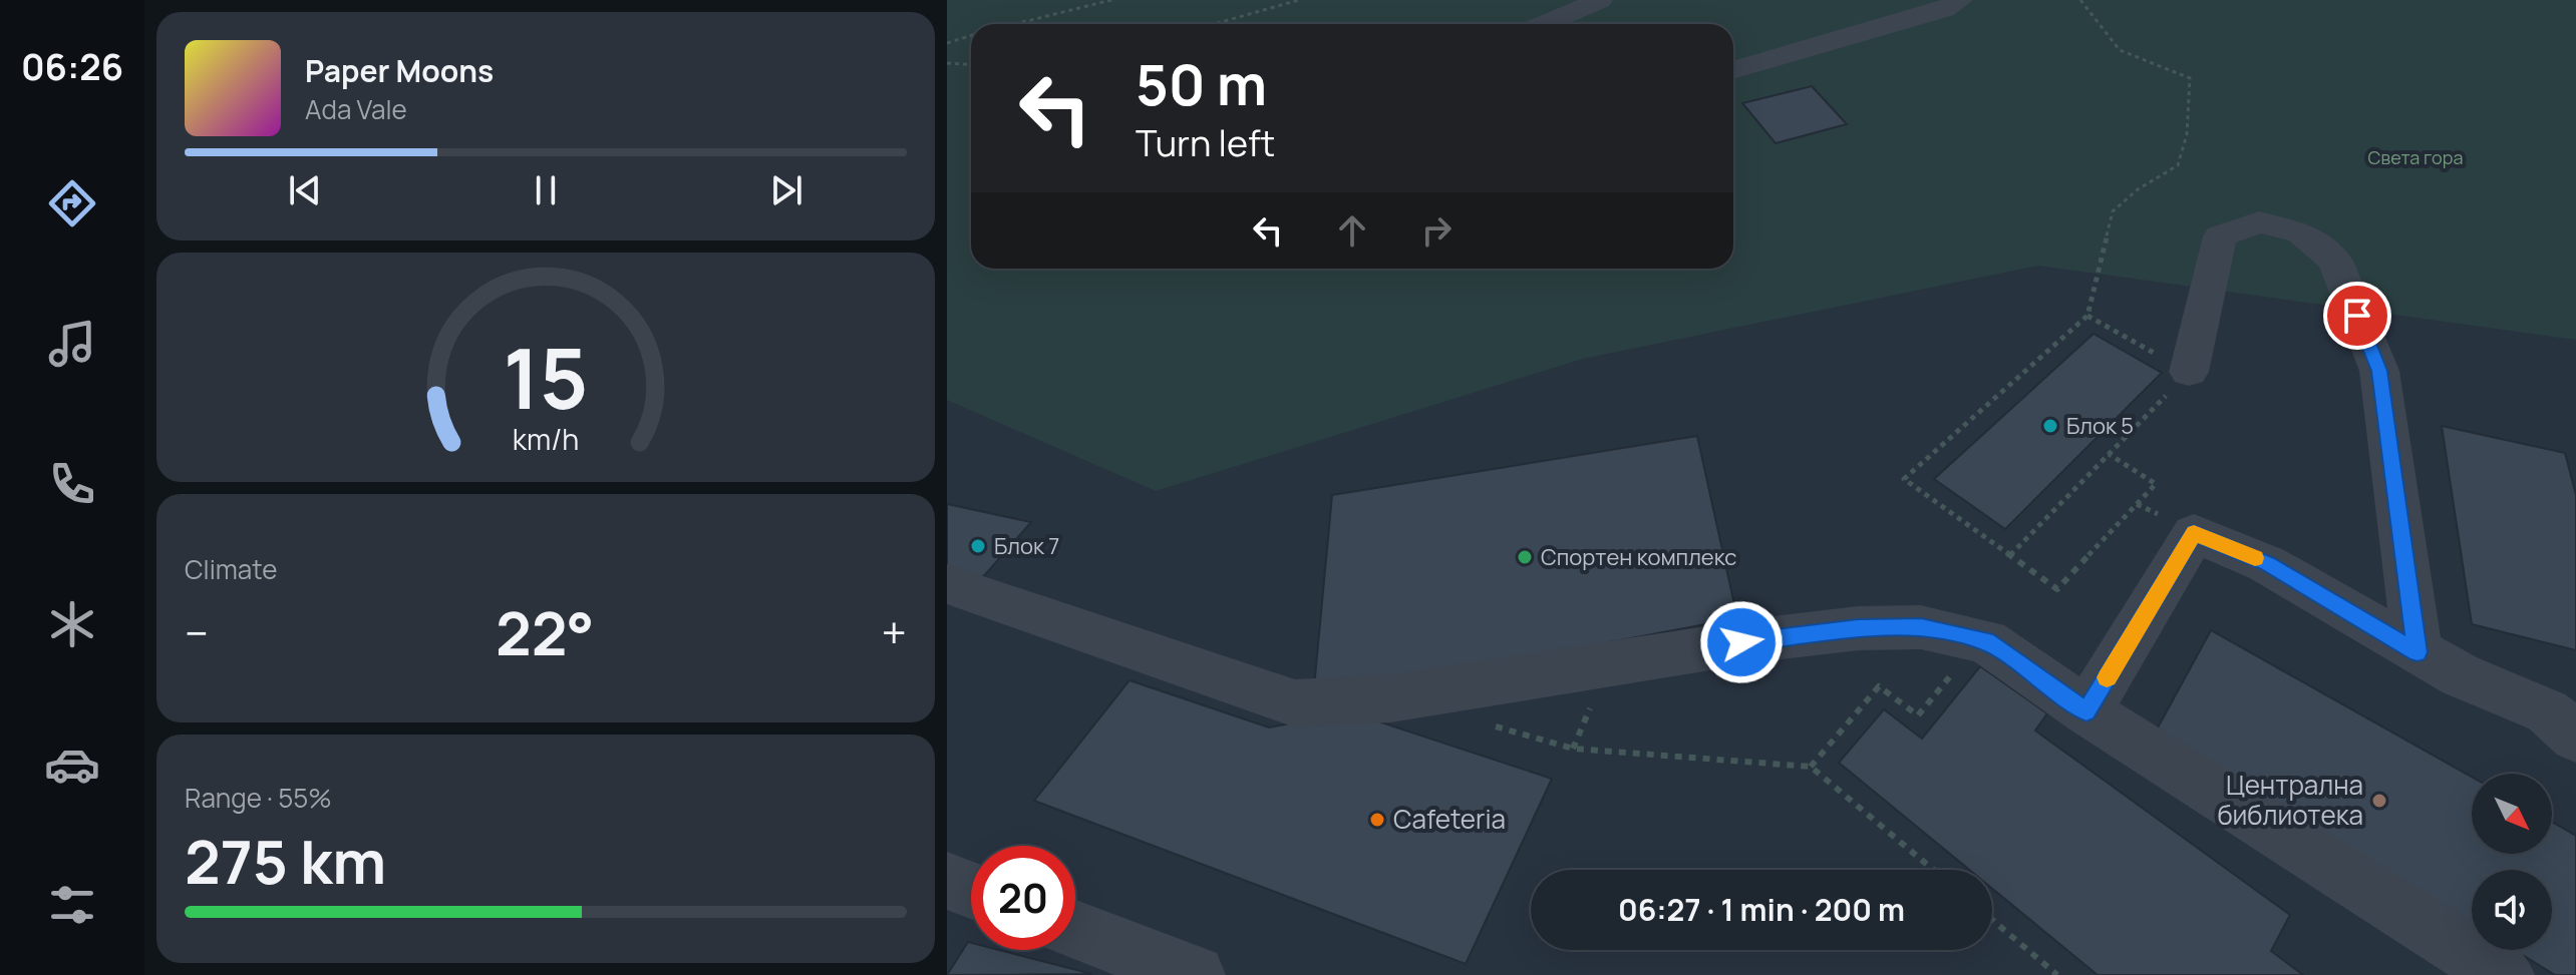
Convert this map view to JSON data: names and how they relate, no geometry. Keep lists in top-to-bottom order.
{
  "parks": ["Света гора"],
  "places": [
    "Блок 5",
    "Блок 7",
    "Спортен комплекс",
    "Централна библиотека",
    "Cafeteria"
  ],
  "north": "bottom right",
  "page": {
    "tabs": "06:26",
    "turn": ["50 m", "Turn left"],
    "song": ["Paper Moons", "Ada Vale"],
    "tile": [
      "Climate",
      ["Range · 55%", "275 km"]
    ],
    "heat": ["−", "22°", "+"],
    "limit": "20",
    "trip": "06:27 · 1 min · 200 m",
    "gauge": ["15", "km/h"]
  }
}
